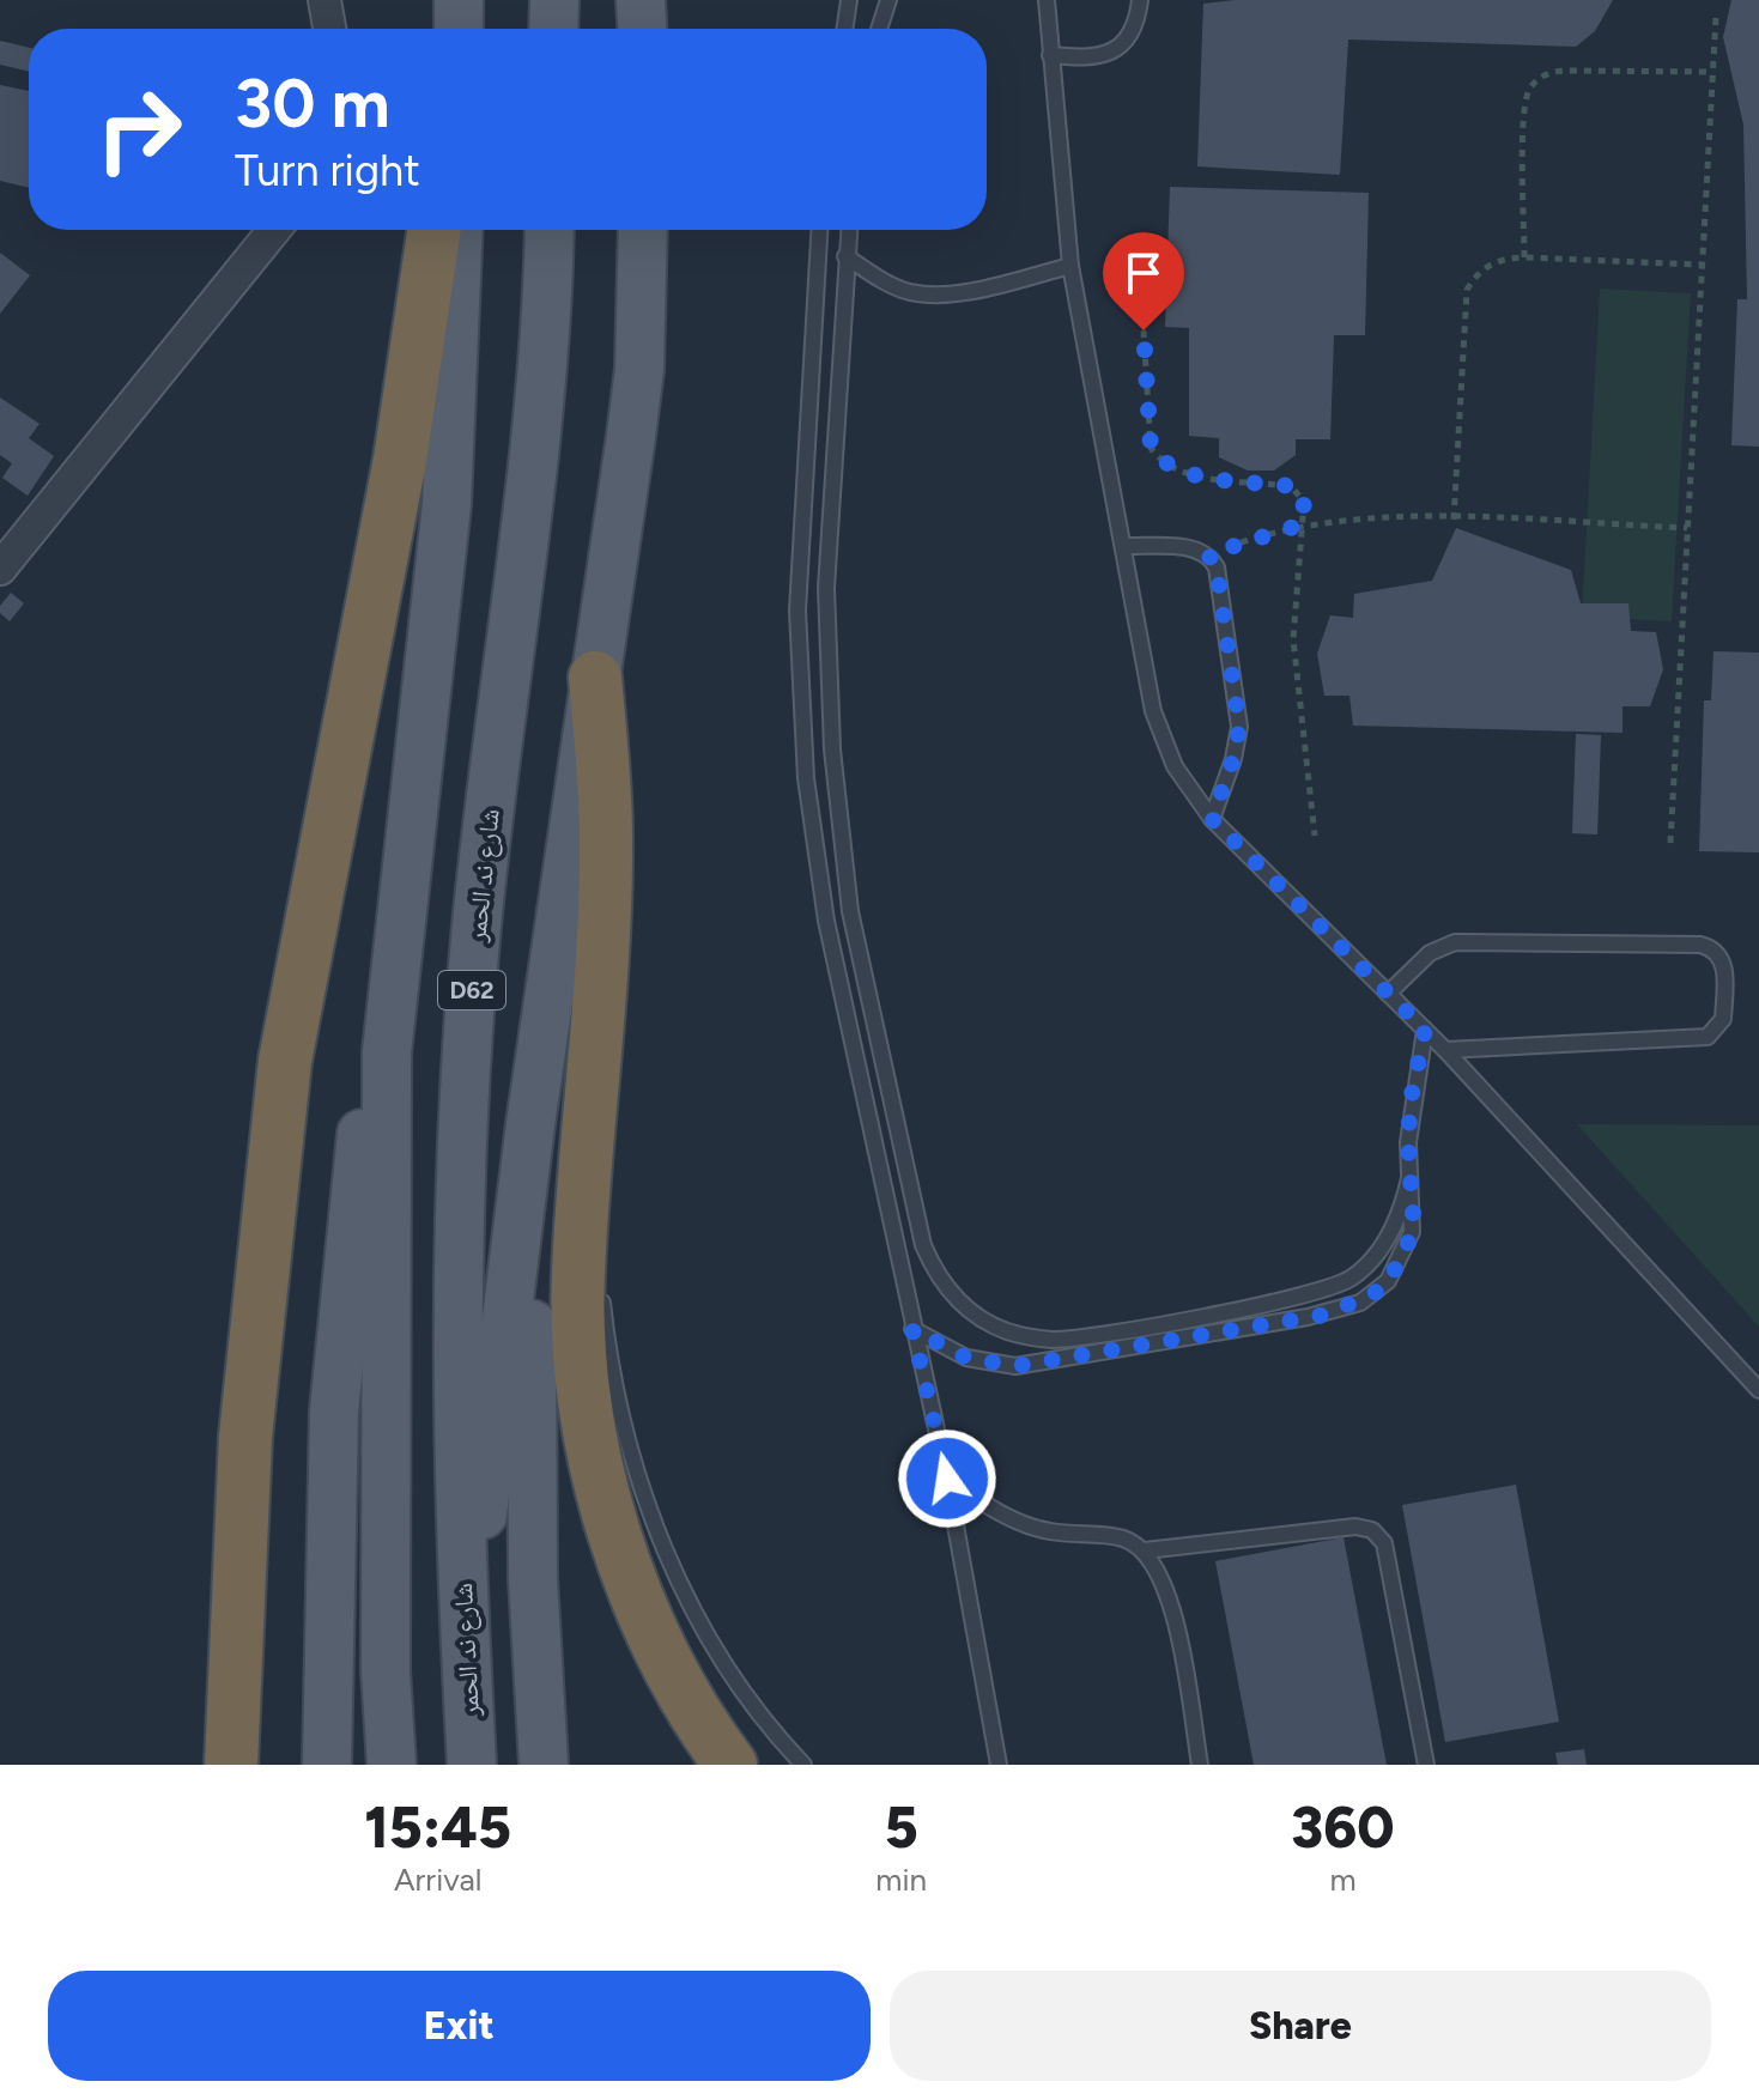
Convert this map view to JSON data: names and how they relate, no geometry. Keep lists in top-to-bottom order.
{
  "streets": {
    "main road": ["شارع ند الحمر", "D62"]
  },
  "page": {
    "turn": ["30 m", "Turn right"],
    "eta": [
      "15:45",
      "Arrival",
      "5",
      "min",
      "360",
      "m"
    ],
    "buttons": ["Exit", "Share"]
  }
}
